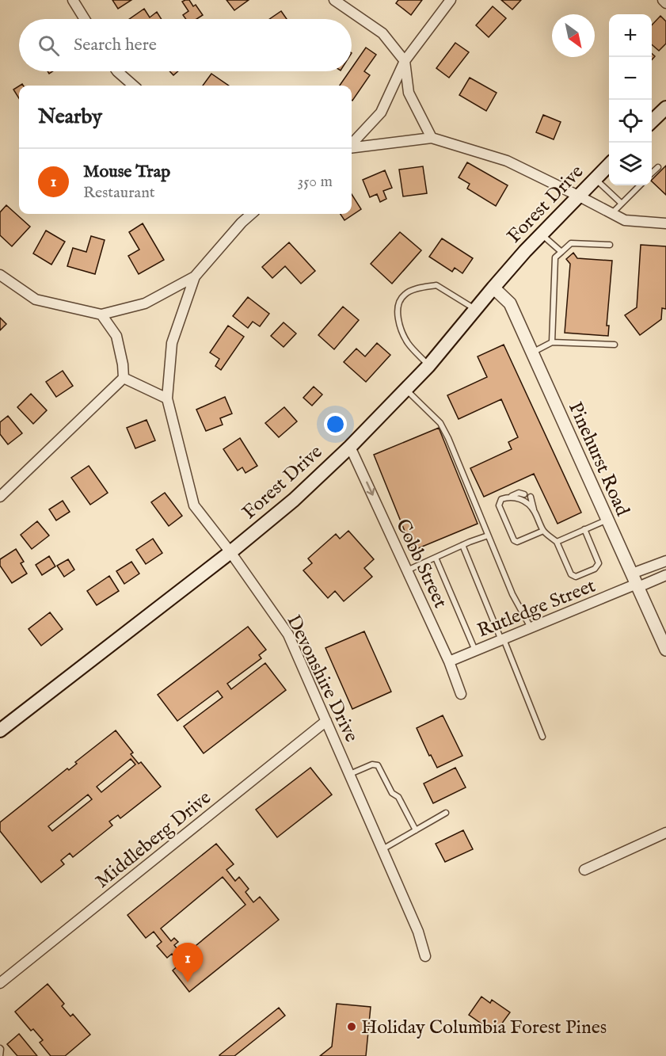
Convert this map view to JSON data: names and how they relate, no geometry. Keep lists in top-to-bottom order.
{
  "streets": {
    "main road": ["Forest Drive"],
    "street": [
      "Pinehurst Road",
      "Cobb Street",
      "Rutledge Street",
      "Devonshire Drive",
      "Middleberg Drive"
    ]
  },
  "crossings": [
    ["Forest Drive", "Pinehurst Road"],
    ["Forest Drive", "Cobb Street"],
    ["Forest Drive", "Devonshire Drive"],
    ["Pinehurst Road", "Rutledge Street"],
    ["Cobb Street", "Rutledge Street"],
    ["Devonshire Drive", "Middleberg Drive"]
  ],
  "one_way": ["Cobb Street"],
  "places": ["Holiday Columbia Forest Pines"],
  "north": "bottom right",
  "page": {
    "map_buttons": ["+", "−"],
    "search": "Search here",
    "heading": "Nearby",
    "list": [
      {
        "mark": "1",
        "name": "Mouse Trap",
        "note": "Restaurant",
        "value": "350 m"
      }
    ],
    "pins": "1"
  }
}
